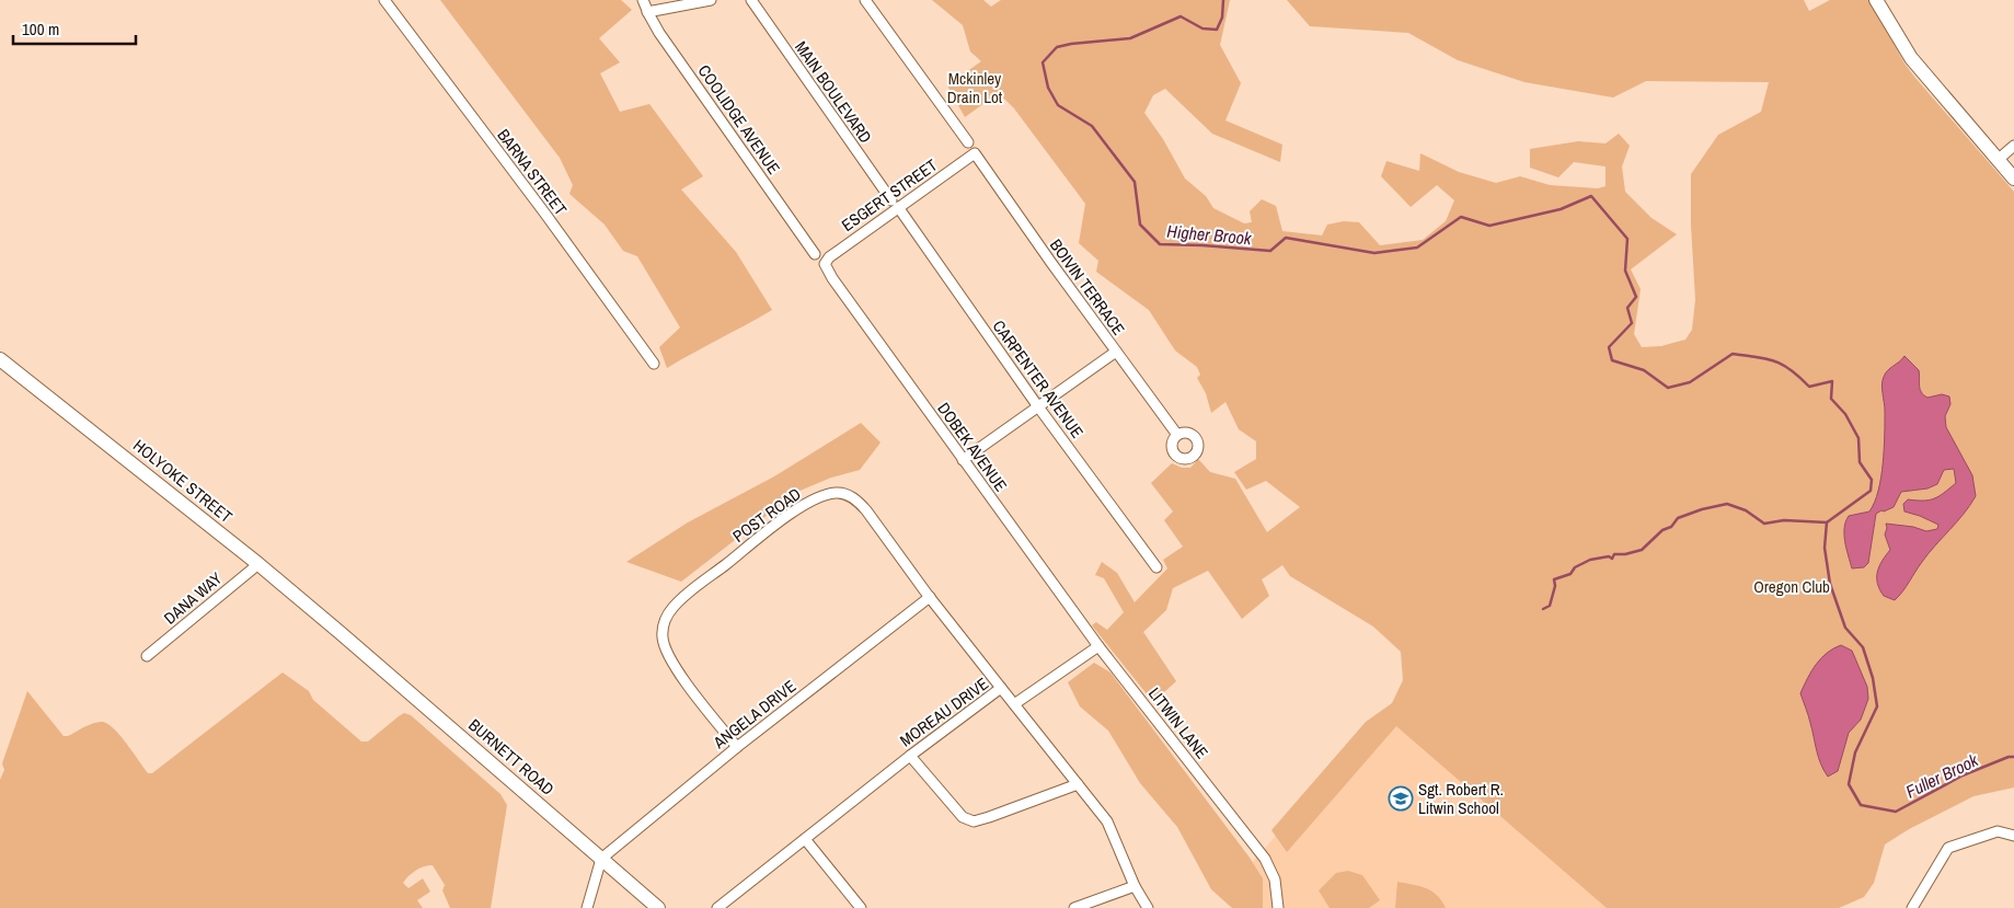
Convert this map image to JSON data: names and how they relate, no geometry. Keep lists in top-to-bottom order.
{
  "streets": {
    "main road": ["HOLYOKE STREET", "BURNETT ROAD"],
    "street": [
      "MAIN BOULEVARD",
      "COOLIDGE AVENUE",
      "BARNA STREET",
      "ESGERT STREET",
      "BOIVIN TERRACE",
      "CARPENTER AVENUE",
      "DOBEK AVENUE",
      "POST ROAD",
      "DANA WAY",
      "MOREAU DRIVE",
      "ANGELA DRIVE",
      "LITWIN LANE"
    ]
  },
  "crossings": [
    ["MAIN BOULEVARD", "ESGERT STREET"],
    ["MAIN BOULEVARD", "CARPENTER AVENUE"],
    ["ESGERT STREET", "BOIVIN TERRACE"],
    ["ESGERT STREET", "CARPENTER AVENUE"],
    ["ESGERT STREET", "DOBEK AVENUE"],
    ["DOBEK AVENUE", "LITWIN LANE"],
    ["HOLYOKE STREET", "DANA WAY"],
    ["HOLYOKE STREET", "BURNETT ROAD"],
    ["POST ROAD", "MOREAU DRIVE"],
    ["POST ROAD", "ANGELA DRIVE"],
    ["ANGELA DRIVE", "BURNETT ROAD"]
  ],
  "water": ["Higher Brook", "Fuller Brook"],
  "parks": ["Mckinley Drain Lot", "Oregon Club"],
  "places": {
    "school or university": ["Sgt. Robert R. Litwin School"]
  },
  "scale_bar": "100 m"
}
